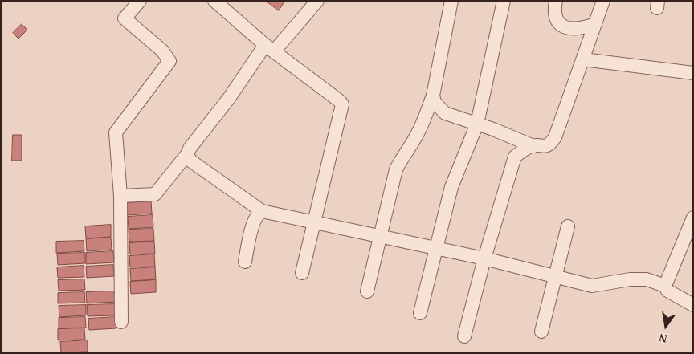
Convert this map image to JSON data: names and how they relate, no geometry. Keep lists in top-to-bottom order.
{
  "north": "bottom"
}
